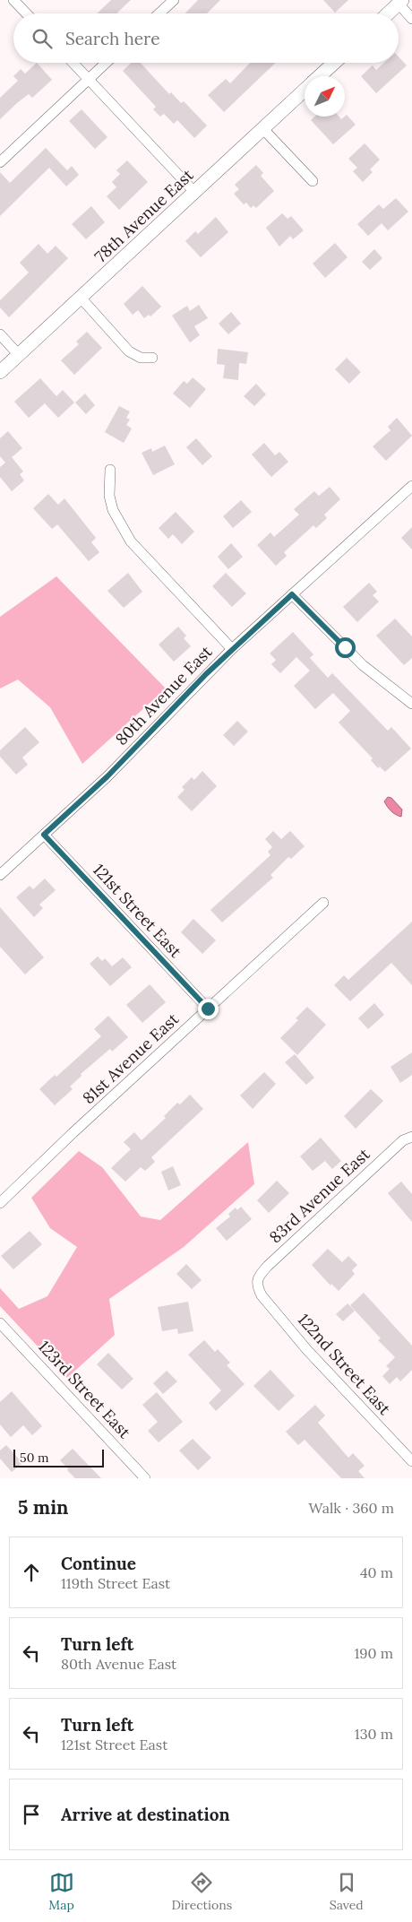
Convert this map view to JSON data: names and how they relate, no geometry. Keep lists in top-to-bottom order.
{
  "streets": {
    "street": [
      "78th Avenue East",
      "80th Avenue East",
      "121st Street East",
      "81st Avenue East",
      "83rd Avenue East",
      "122nd Street East",
      "123rd Street East"
    ]
  },
  "crossings": [
    ["80th Avenue East", "121st Street East"],
    ["121st Street East", "81st Avenue East"],
    ["83rd Avenue East", "122nd Street East"]
  ],
  "scale_bar": "50 m",
  "north": "top right",
  "page": {
    "search": "Search here",
    "scale": "50 m",
    "heading": ["5 min", "Walk · 360 m"],
    "list": [
      ["Continue", "119th Street East", "40 m"],
      ["Turn left", "80th Avenue East", "190 m"],
      ["Turn left", "121st Street East", "130 m"],
      "Arrive at destination"
    ],
    "nav": ["Map", "Directions", "Saved"]
  }
}
